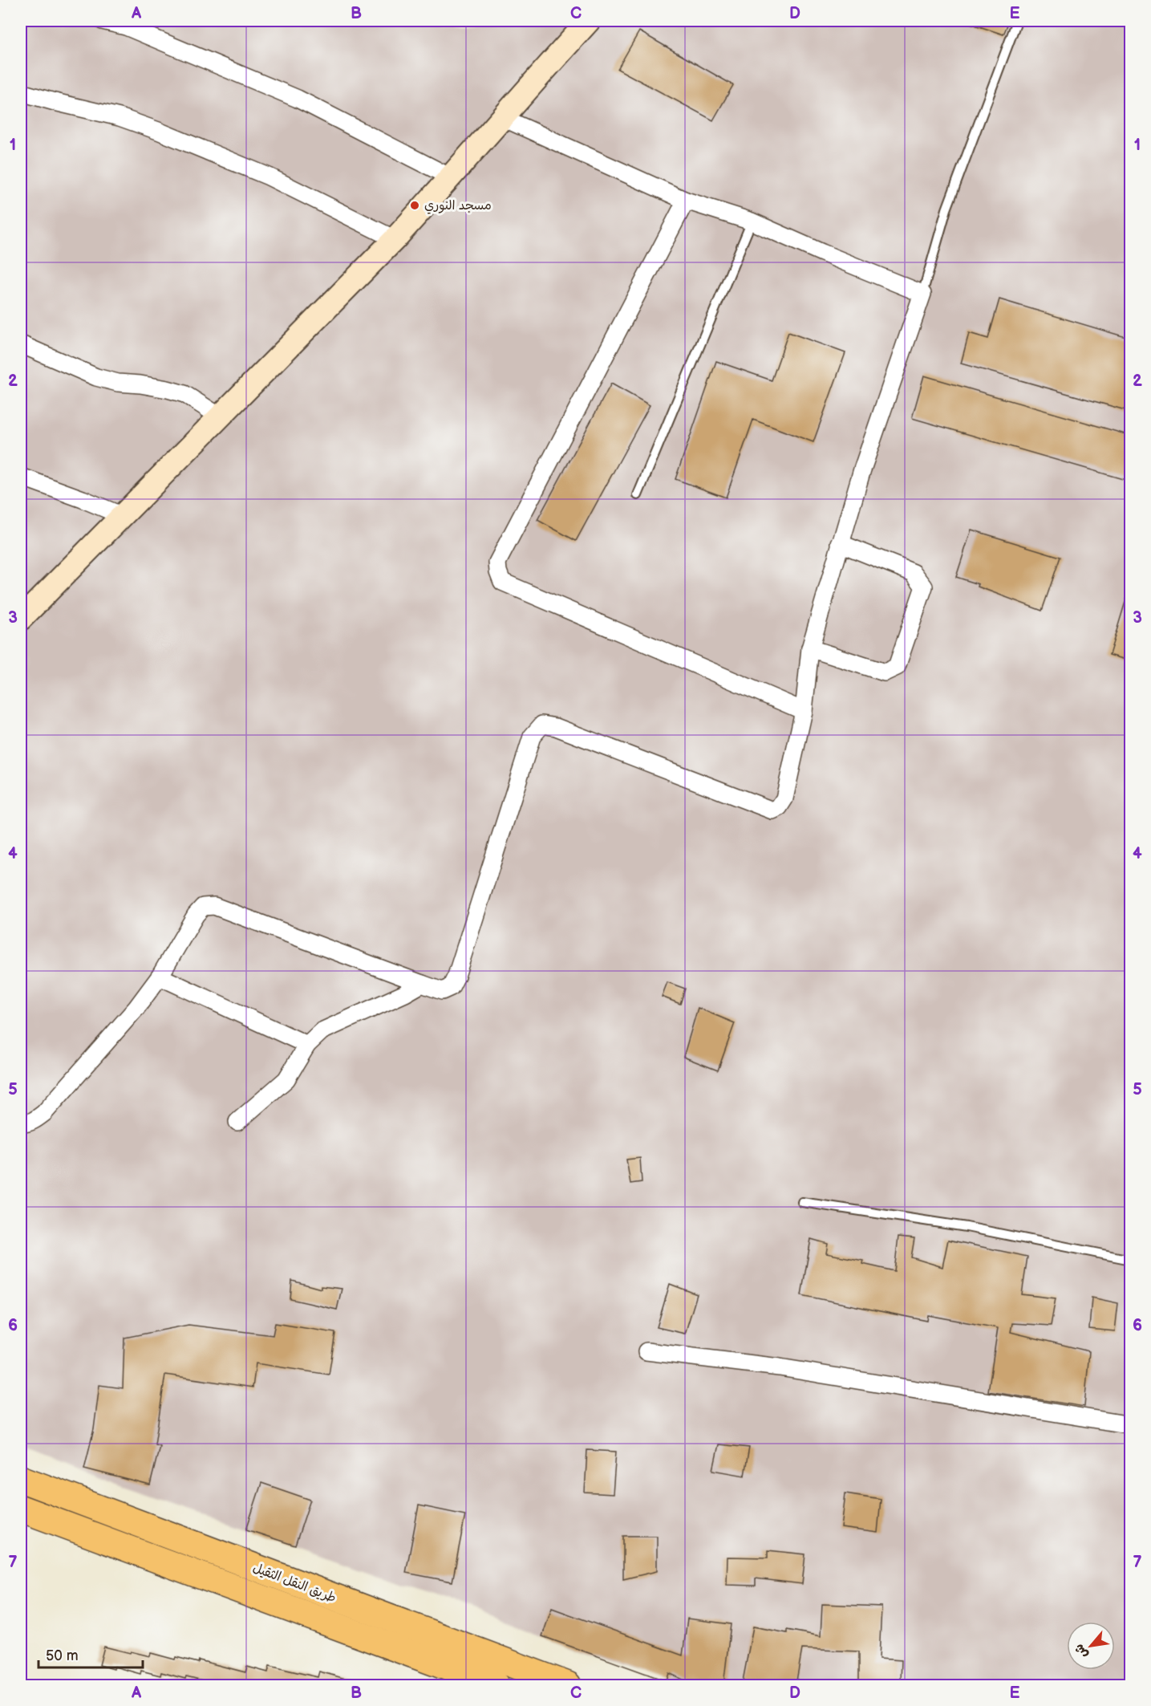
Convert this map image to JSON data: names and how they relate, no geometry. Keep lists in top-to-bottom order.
{
  "streets": {
    "highway": ["طريق النقل الثقيل"]
  },
  "places": ["مسجد النوري"],
  "scale_bar": "50 m",
  "north": "bottom left",
  "grid": {
    "columns": [
      "A",
      "B",
      "C",
      "D",
      "E"
    ],
    "rows": [
      "1",
      "2",
      "3",
      "4",
      "5",
      "6",
      "7"
    ]
  }
}
